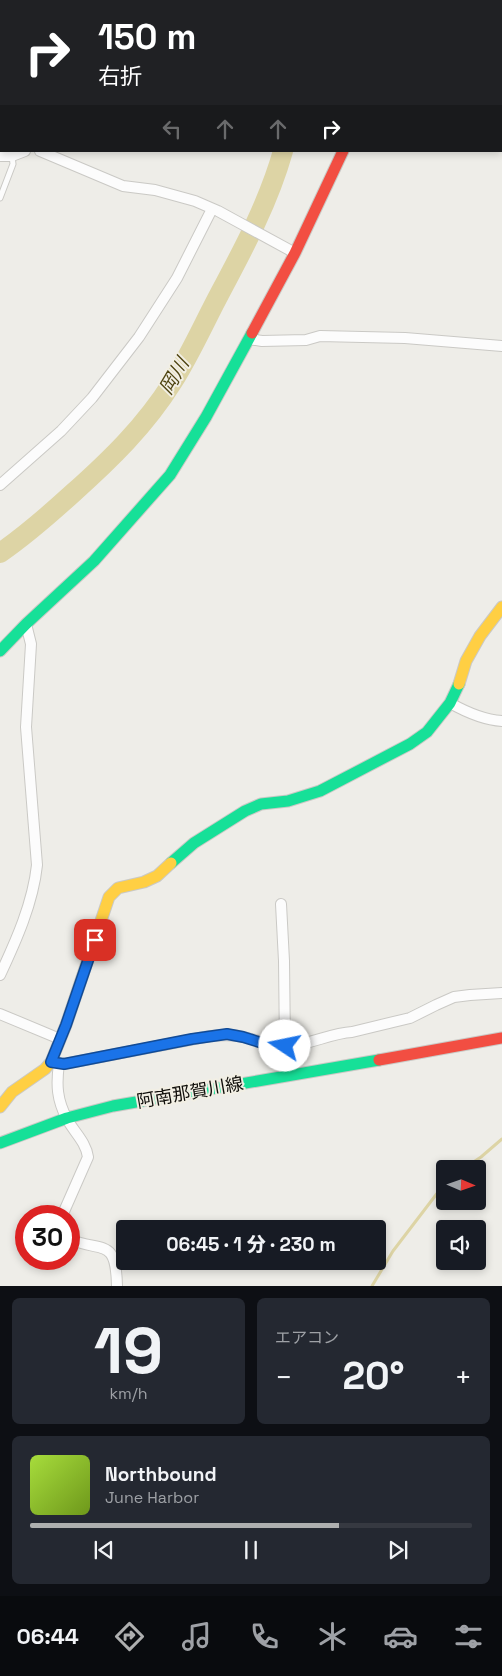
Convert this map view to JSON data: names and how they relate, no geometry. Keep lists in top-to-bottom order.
{
  "streets": {
    "street": ["阿南那賀川線"]
  },
  "water": ["岡川"],
  "north": "right",
  "page": {
    "turn": ["150 m", "右折"],
    "limit": "30",
    "trip": "06:45 · 1 分 · 230 m",
    "tile": [
      ["19", "km/h"],
      "エアコン"
    ],
    "heat": ["−", "20°", "+"],
    "song": ["Northbound", "June Harbor"],
    "tabs": "06:44"
  }
}
